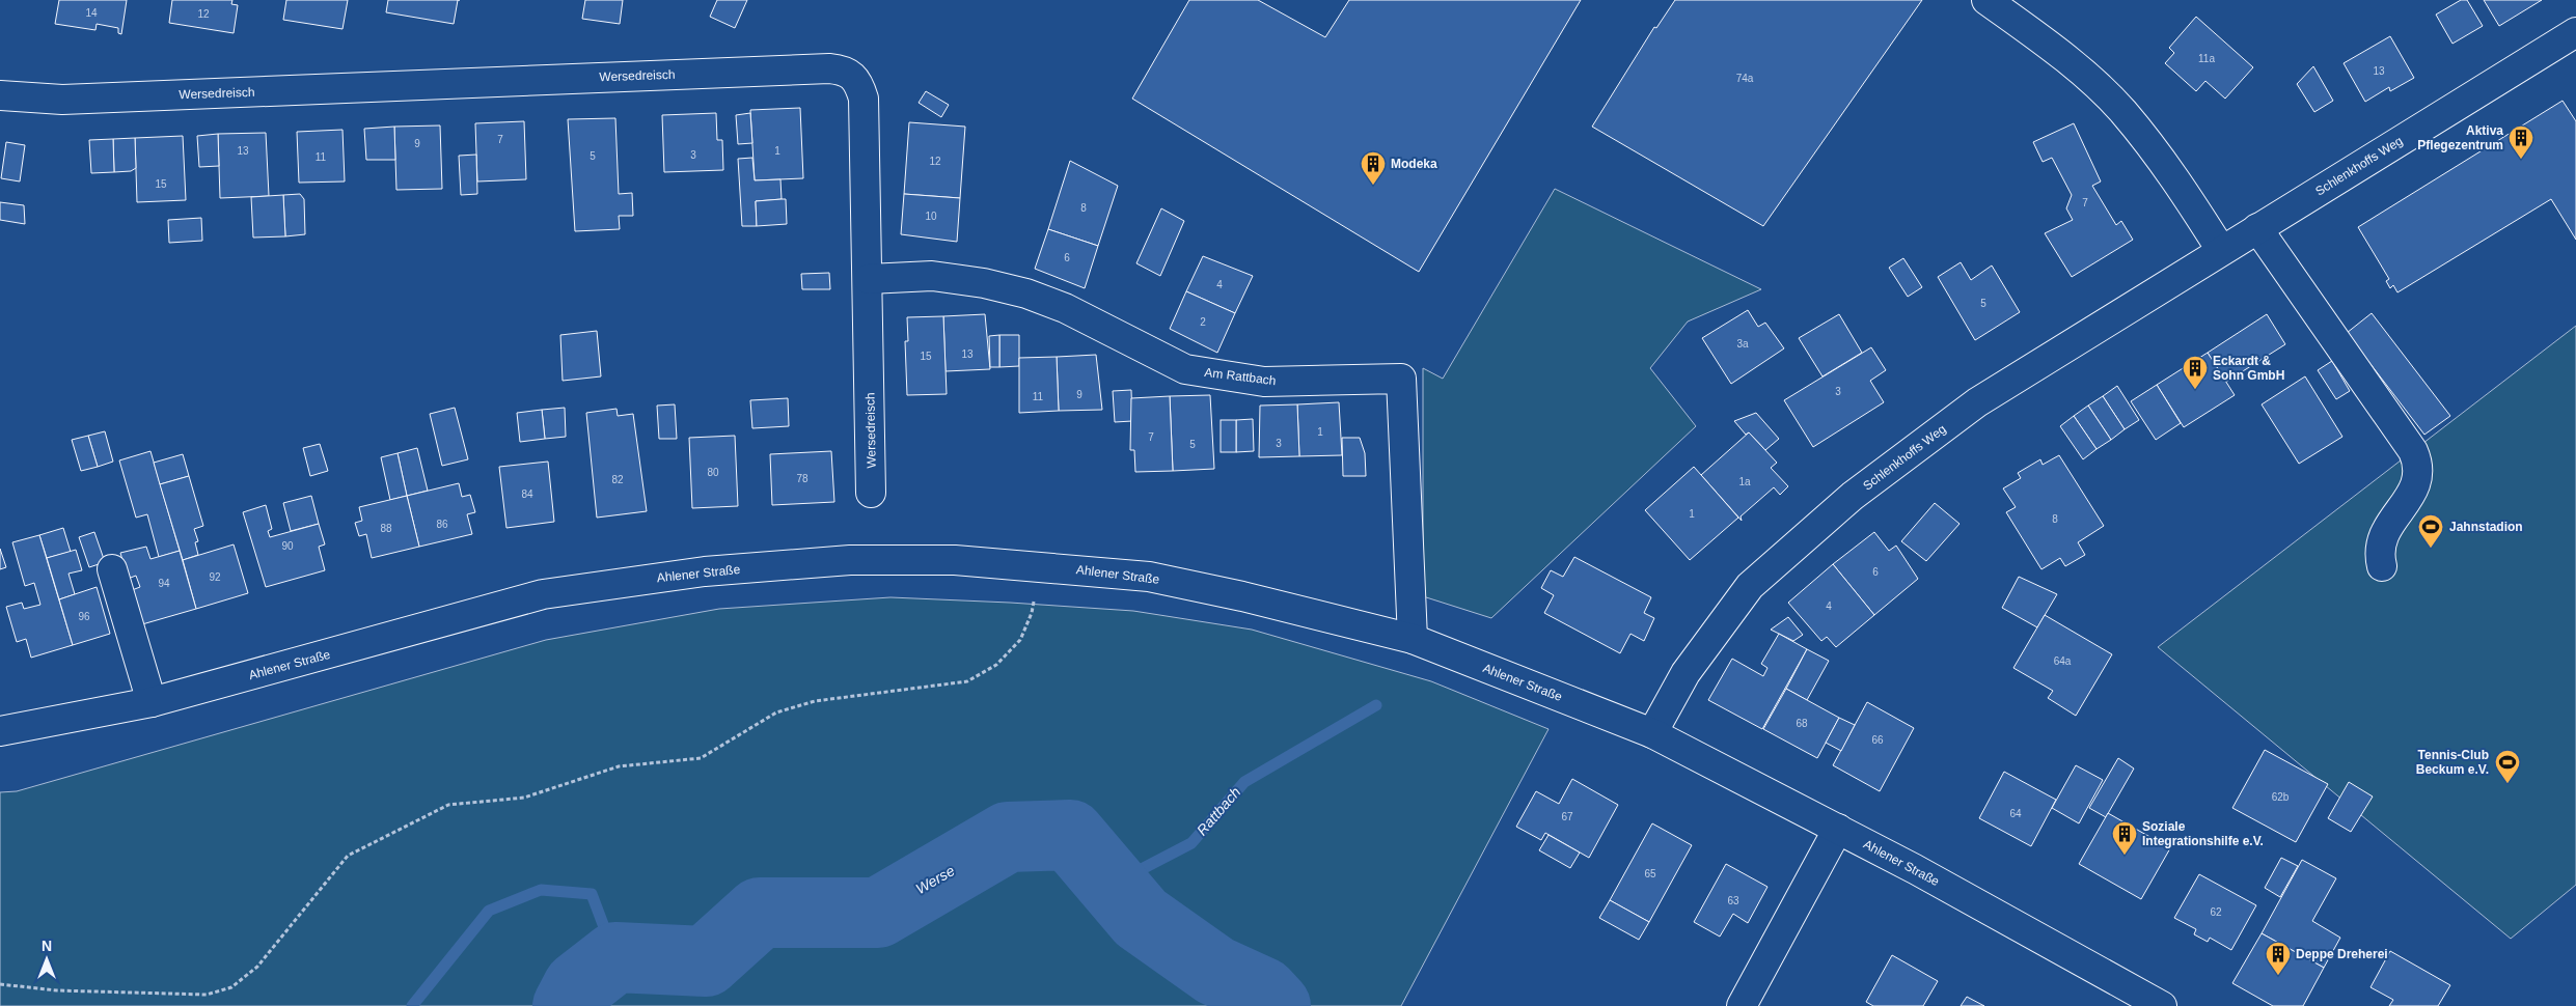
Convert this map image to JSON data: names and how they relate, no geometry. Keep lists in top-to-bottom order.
{
  "streets": {
    "street": [
      "Wersedreisch",
      "Schlenkhoffs Weg",
      "Am Rattbach",
      "Ahlener Straße"
    ]
  },
  "crossings": [
    ["Wersedreisch", "Am Rattbach"],
    ["Schlenkhoffs Weg", "Ahlener Straße"],
    ["Am Rattbach", "Ahlener Straße"]
  ],
  "water": ["Rattbach", "Werse"],
  "places": {
    "building": [
      "Aktiva Pflegezentrum",
      "Modeka",
      "Eckardt & Sohn GmbH",
      "Soziale Integrationshilfe e.V.",
      "Deppe Dreherei"
    ],
    "sports": ["Jahnstadion", "Tennis-Club Beckum e.V."]
  },
  "house_numbers": [
    "14",
    "12",
    "11a",
    "13",
    "74a",
    "7",
    "9",
    "13",
    "1",
    "3",
    "5",
    "11",
    "12",
    "15",
    "7",
    "8",
    "10",
    "6",
    "4",
    "5",
    "2",
    "3a",
    "13",
    "15",
    "3",
    "9",
    "11",
    "1",
    "7",
    "3",
    "5",
    "80",
    "78",
    "82",
    "1a",
    "84",
    "1",
    "8",
    "86",
    "88",
    "90",
    "6",
    "92",
    "94",
    "4",
    "96",
    "64a",
    "68",
    "66",
    "62b",
    "64",
    "67",
    "65",
    "63",
    "62"
  ],
  "north": "top"
}
